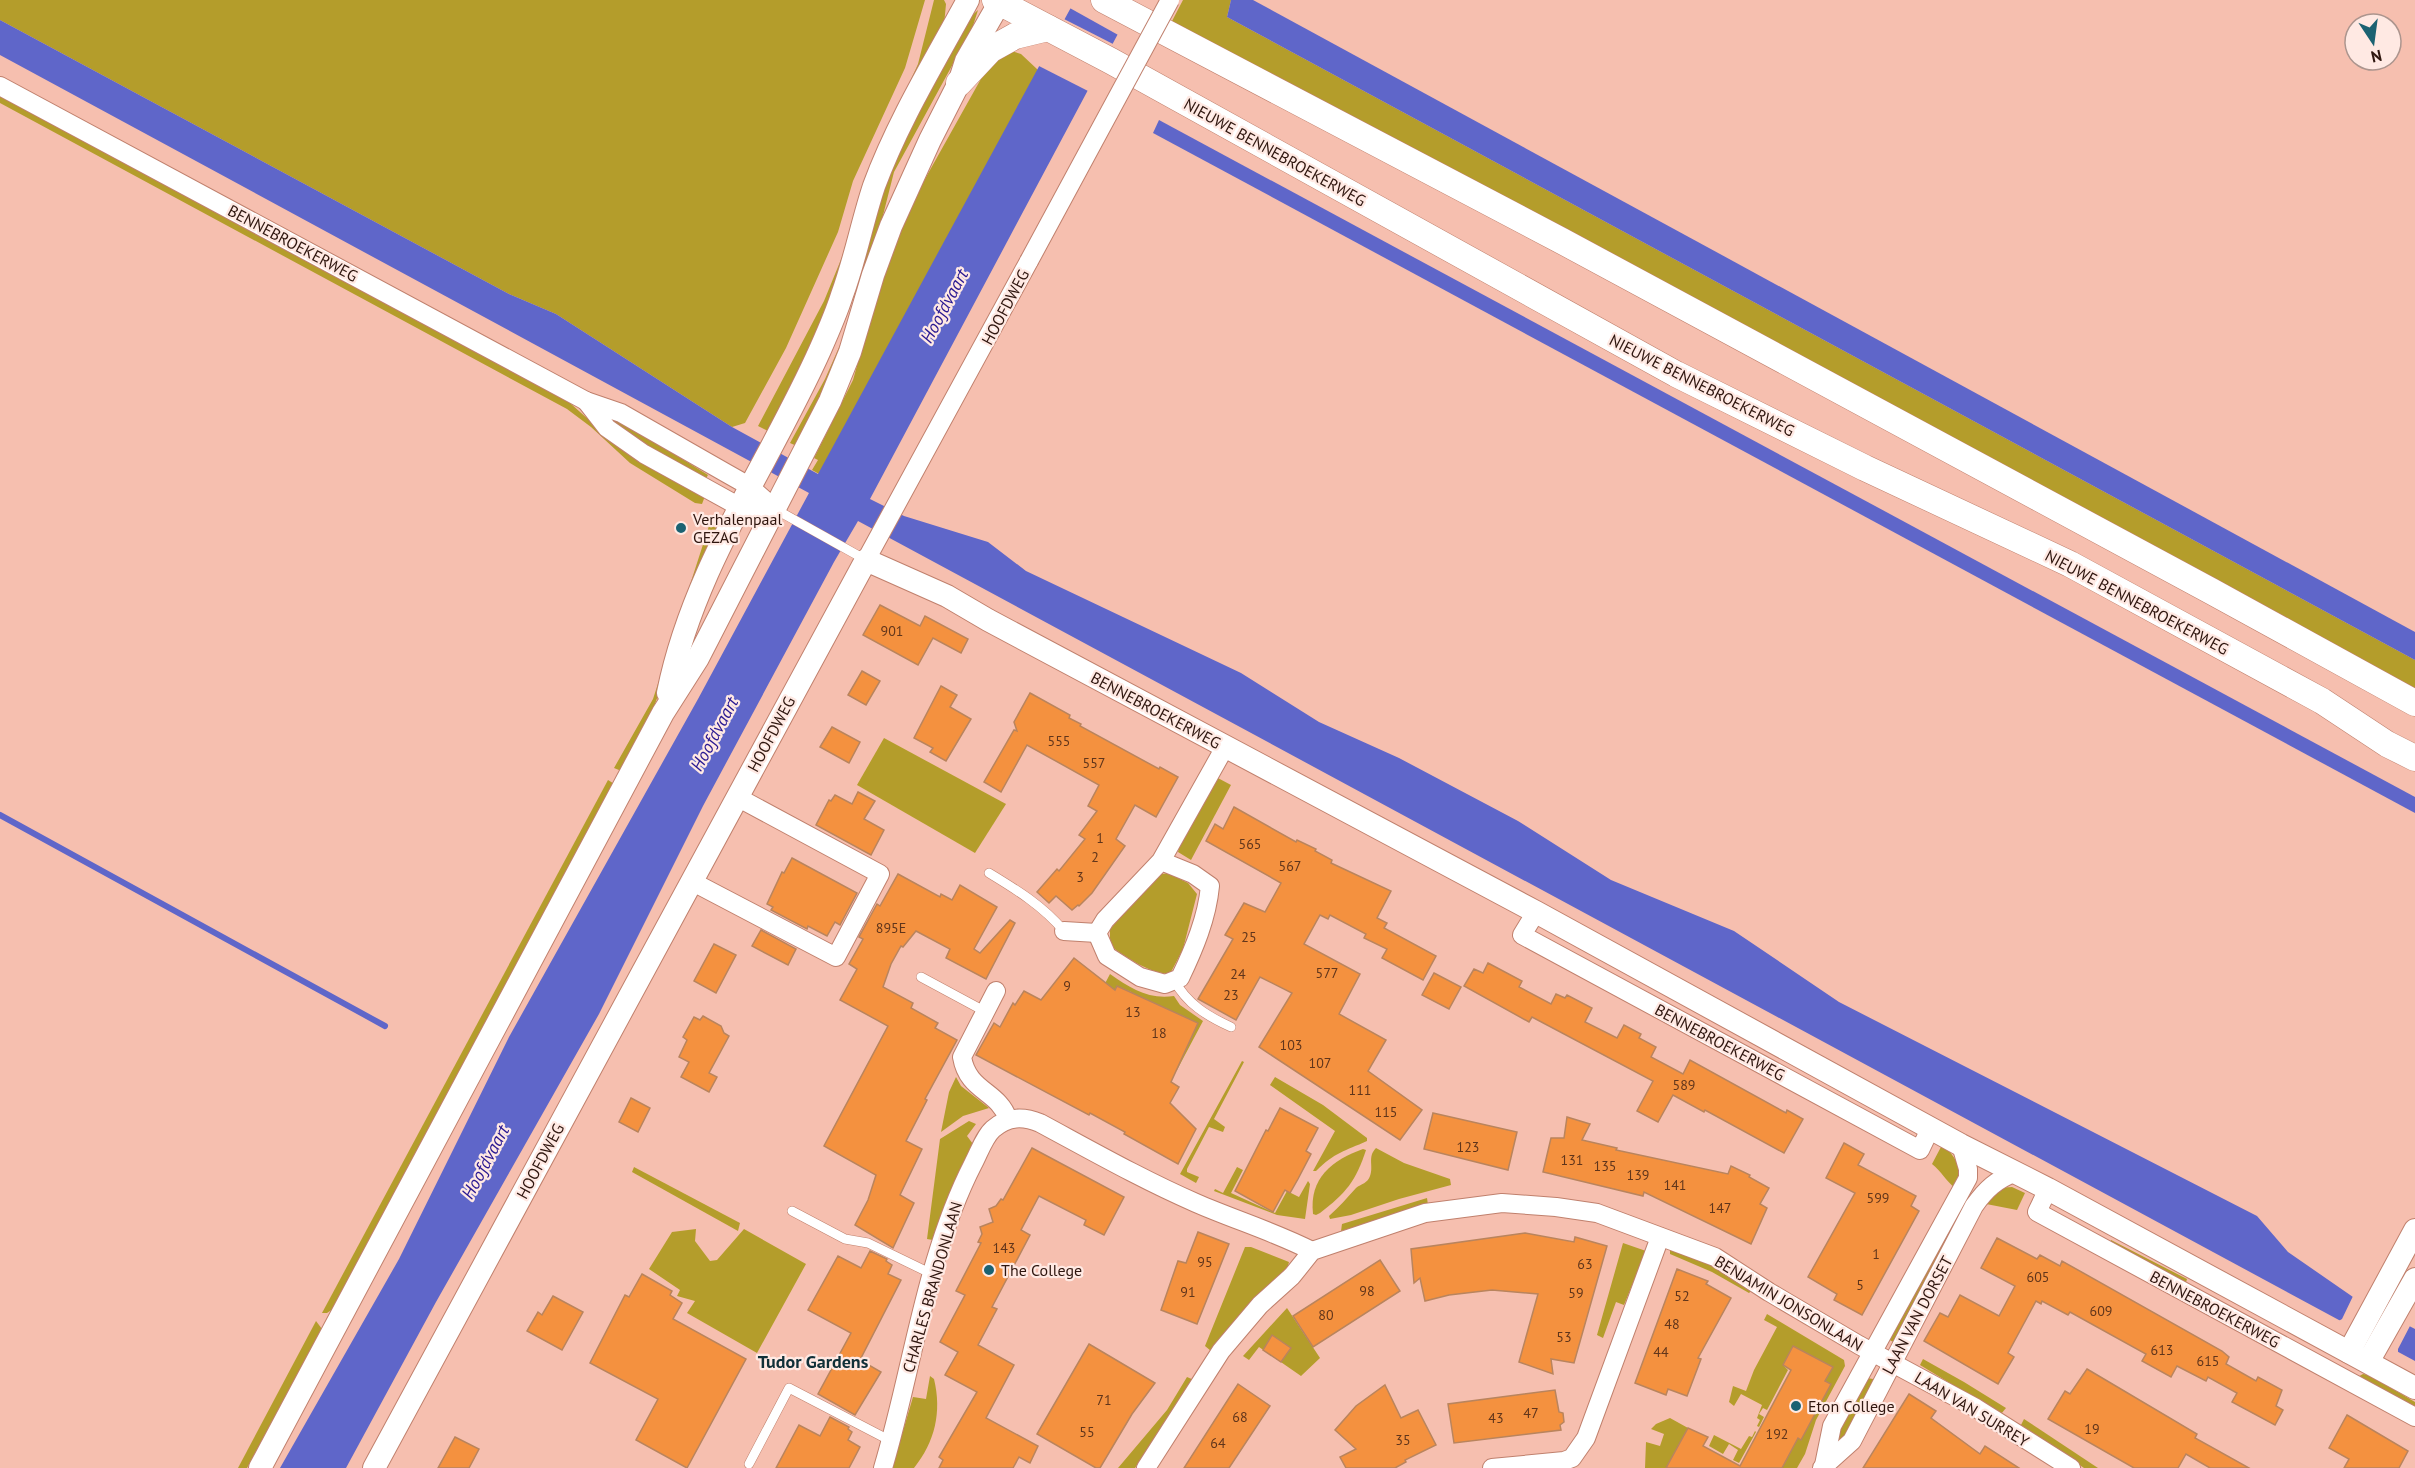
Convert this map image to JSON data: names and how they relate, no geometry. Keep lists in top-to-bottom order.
{
  "streets": {
    "main road": ["NIEUWE BENNEBROEKERWEG"],
    "street": [
      "BENNEBROEKERWEG",
      "HOOFDWEG",
      "CHARLES BRANDONLAAN",
      "BENJAMIN JONSONLAAN",
      "LAAN VAN DORSET",
      "LAAN VAN SURREY"
    ]
  },
  "crossings": [
    ["BENNEBROEKERWEG", "HOOFDWEG"],
    ["BENNEBROEKERWEG", "LAAN VAN DORSET"],
    ["BENJAMIN JONSONLAAN", "LAAN VAN DORSET"],
    ["BENJAMIN JONSONLAAN", "LAAN VAN SURREY"],
    ["LAAN VAN DORSET", "LAAN VAN SURREY"]
  ],
  "districts": ["Tudor Gardens"],
  "water": ["Hoofdvaart"],
  "places": ["Verhalenpaal GEZAG", "The College", "Eton College"],
  "house_numbers": [
    "901",
    "555",
    "557",
    "1",
    "565",
    "2",
    "567",
    "3",
    "895E",
    "25",
    "577",
    "24",
    "9",
    "23",
    "13",
    "18",
    "103",
    "107",
    "589",
    "111",
    "115",
    "123",
    "131",
    "135",
    "139",
    "141",
    "599",
    "147",
    "143",
    "1",
    "95",
    "63",
    "605",
    "5",
    "98",
    "91",
    "59",
    "52",
    "609",
    "80",
    "48",
    "53",
    "613",
    "44",
    "615",
    "71",
    "47",
    "68",
    "43",
    "19",
    "55",
    "192",
    "35",
    "64"
  ],
  "north": "bottom"
}
